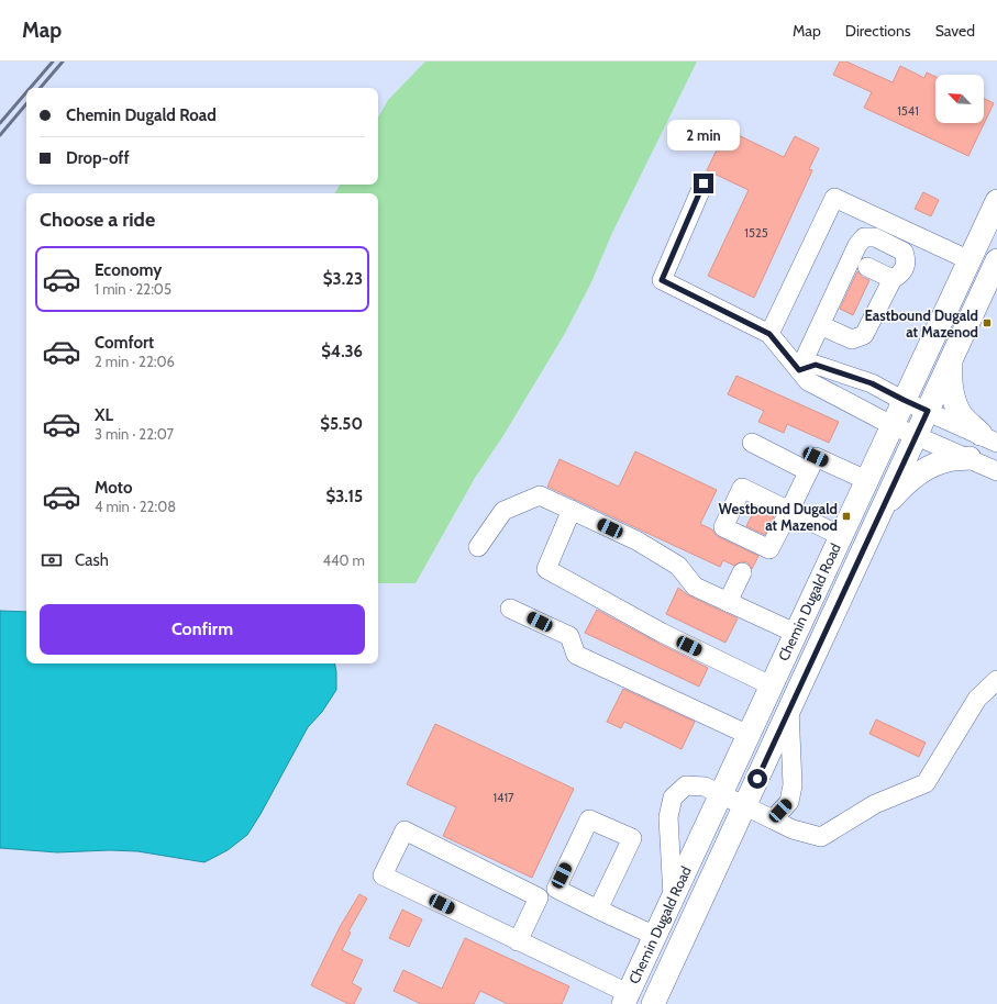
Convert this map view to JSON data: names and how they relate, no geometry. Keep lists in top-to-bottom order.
{
  "streets": {
    "main road": ["Chemin Dugald Road"]
  },
  "places": {
    "transit": ["Eastbound Dugald at Mazenod", "Westbound Dugald at Mazenod"]
  },
  "house_numbers": ["1541", "1525", "1417"],
  "north": "top left",
  "page": {
    "header": "Map",
    "nav": ["Map", "Directions", "Saved"],
    "banner": ["Chemin Dugald Road", "Drop-off"],
    "bubble": "2 min",
    "heading": "Choose a ride",
    "list": [
      {
        "name": "Economy",
        "note": "1 min · 22:05",
        "value": "$3.23"
      },
      {
        "name": "Comfort",
        "note": "2 min · 22:06",
        "value": "$4.36"
      },
      {
        "name": "XL",
        "note": "3 min · 22:07",
        "value": "$5.50"
      },
      {
        "name": "Moto",
        "note": "4 min · 22:08",
        "value": "$3.15"
      }
    ],
    "pay": ["Cash", "440 m"],
    "buttons": "Confirm"
  }
}
